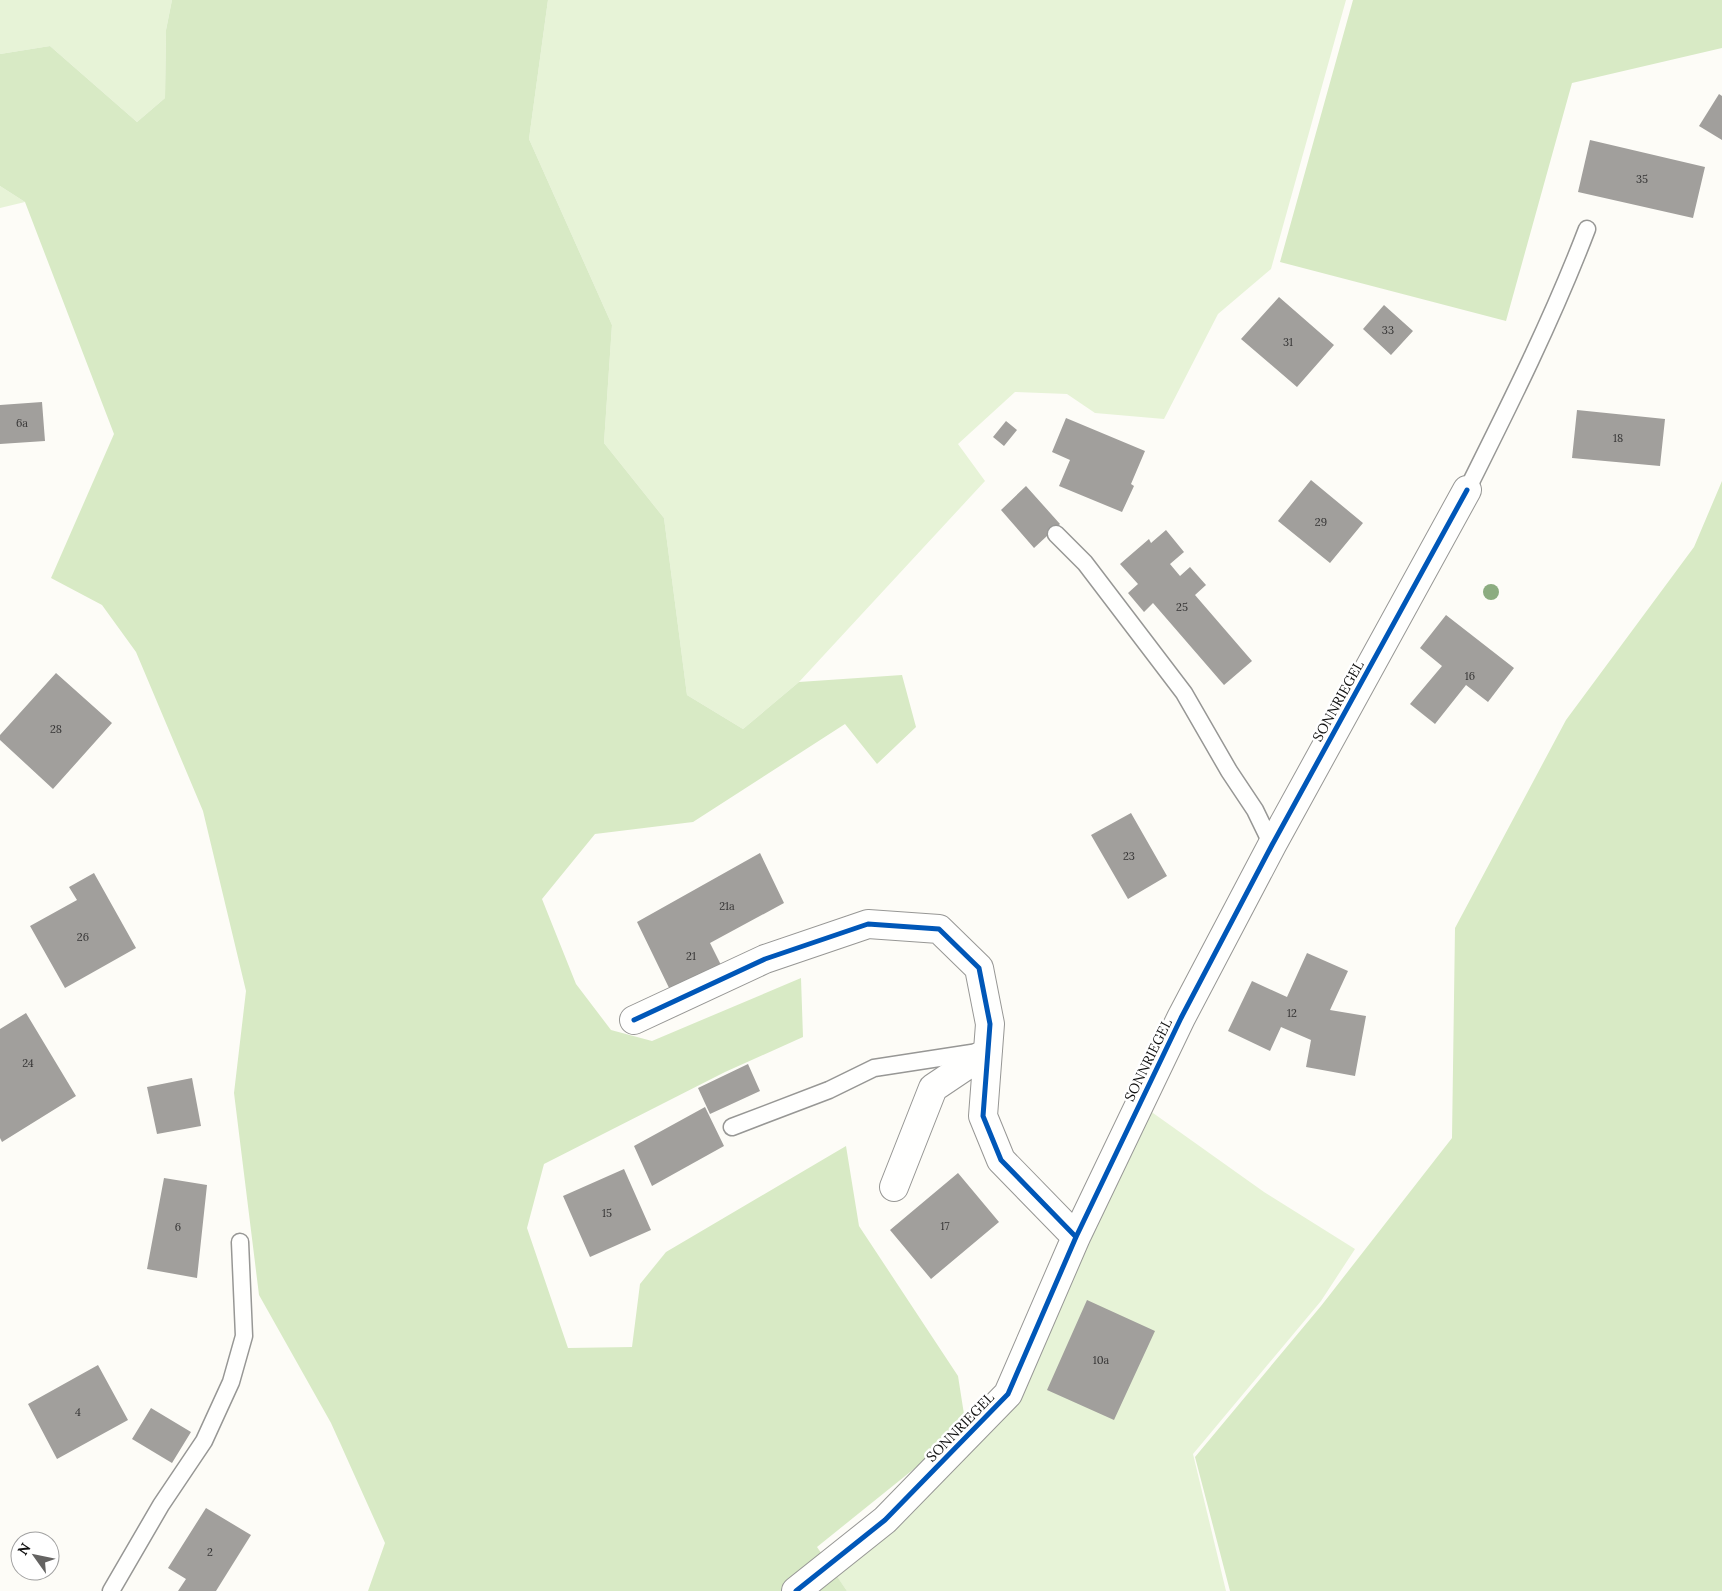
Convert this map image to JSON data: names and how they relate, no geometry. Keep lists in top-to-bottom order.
{
  "streets": {
    "street": ["SONNRIEGEL"]
  },
  "house_numbers": [
    "35",
    "33",
    "31",
    "6a",
    "18",
    "29",
    "25",
    "16",
    "28",
    "23",
    "21a",
    "26",
    "21",
    "12",
    "24",
    "15",
    "17",
    "6",
    "10a",
    "4",
    "2"
  ],
  "north": "top left"
}
